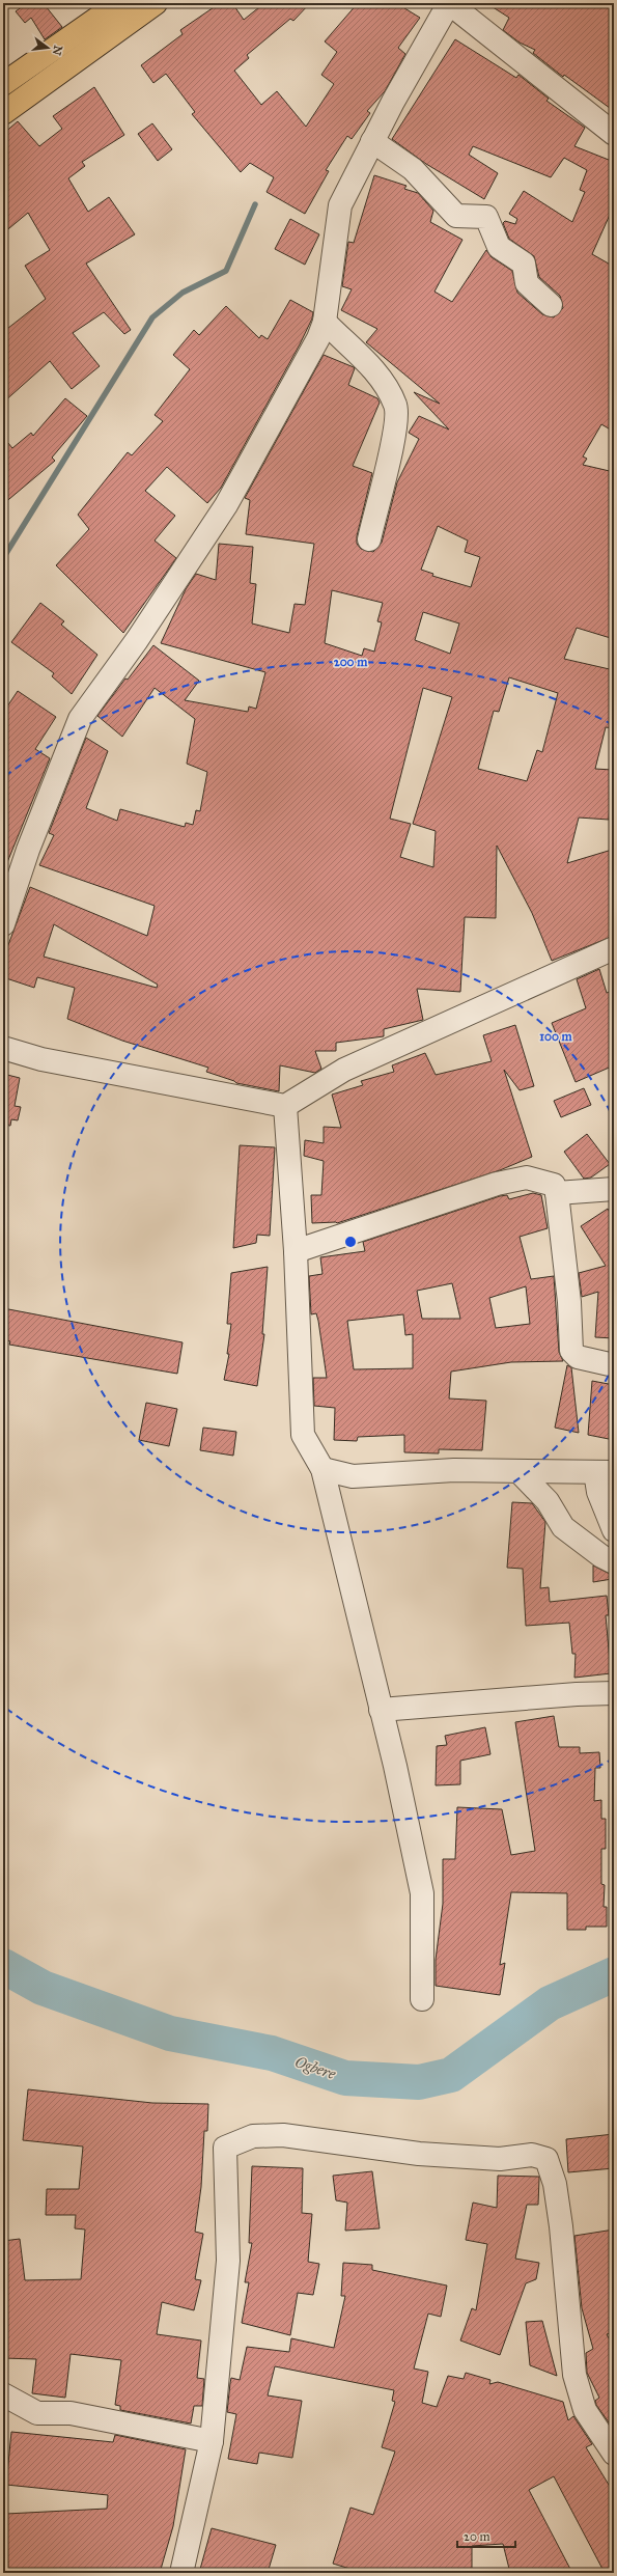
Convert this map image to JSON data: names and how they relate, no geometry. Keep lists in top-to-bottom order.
{
  "water": ["Ogbere"],
  "scale_bar": "20 m",
  "north": "right",
  "rings": ["200 m", "100 m"]
}
